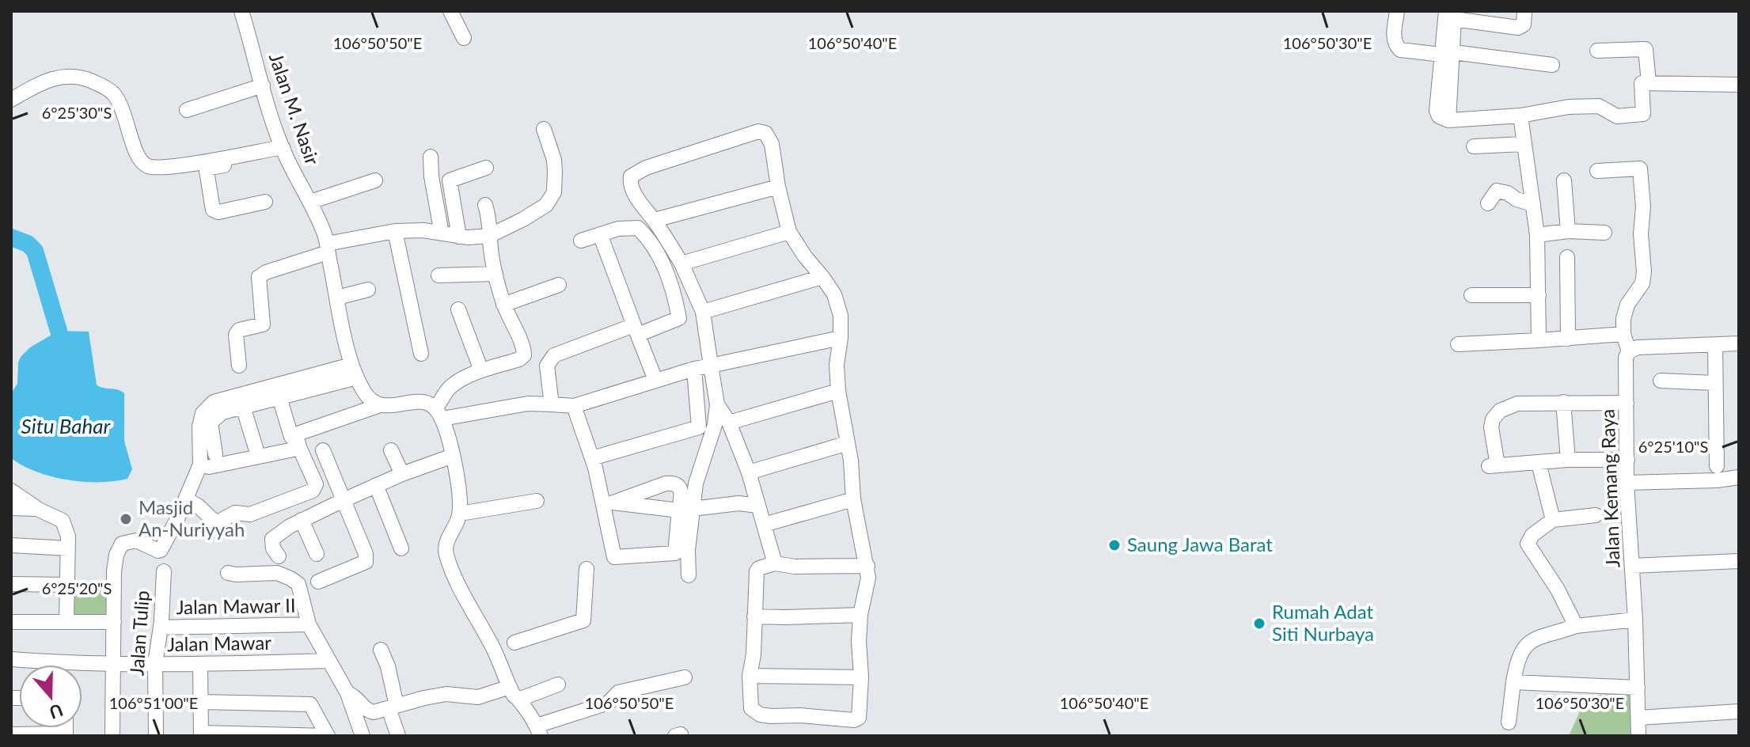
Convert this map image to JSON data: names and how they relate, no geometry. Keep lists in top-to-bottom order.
{
  "streets": {
    "street": [
      "Jalan M. Nasir",
      "Jalan Kemang Raya",
      "Jalan Mawar II",
      "Jalan Tulip",
      "Jalan Mawar"
    ]
  },
  "crossings": [
    ["Jalan Mawar II", "Jalan Tulip"],
    ["Jalan Mawar II", "Jalan Mawar"],
    ["Jalan Tulip", "Jalan Mawar"]
  ],
  "water": ["Situ Bahar"],
  "places": ["Masjid An-Nuriyyah", "Saung Jawa Barat", "Rumah Adat Siti Nurbaya"],
  "north": "bottom",
  "coordinates": [
    "106°50'50\"E",
    "106°50'40\"E",
    "106°50'30\"E",
    "6°25'30\"S",
    "6°25'10\"S",
    "6°25'20\"S",
    "106°51'00\"E"
  ]
}
